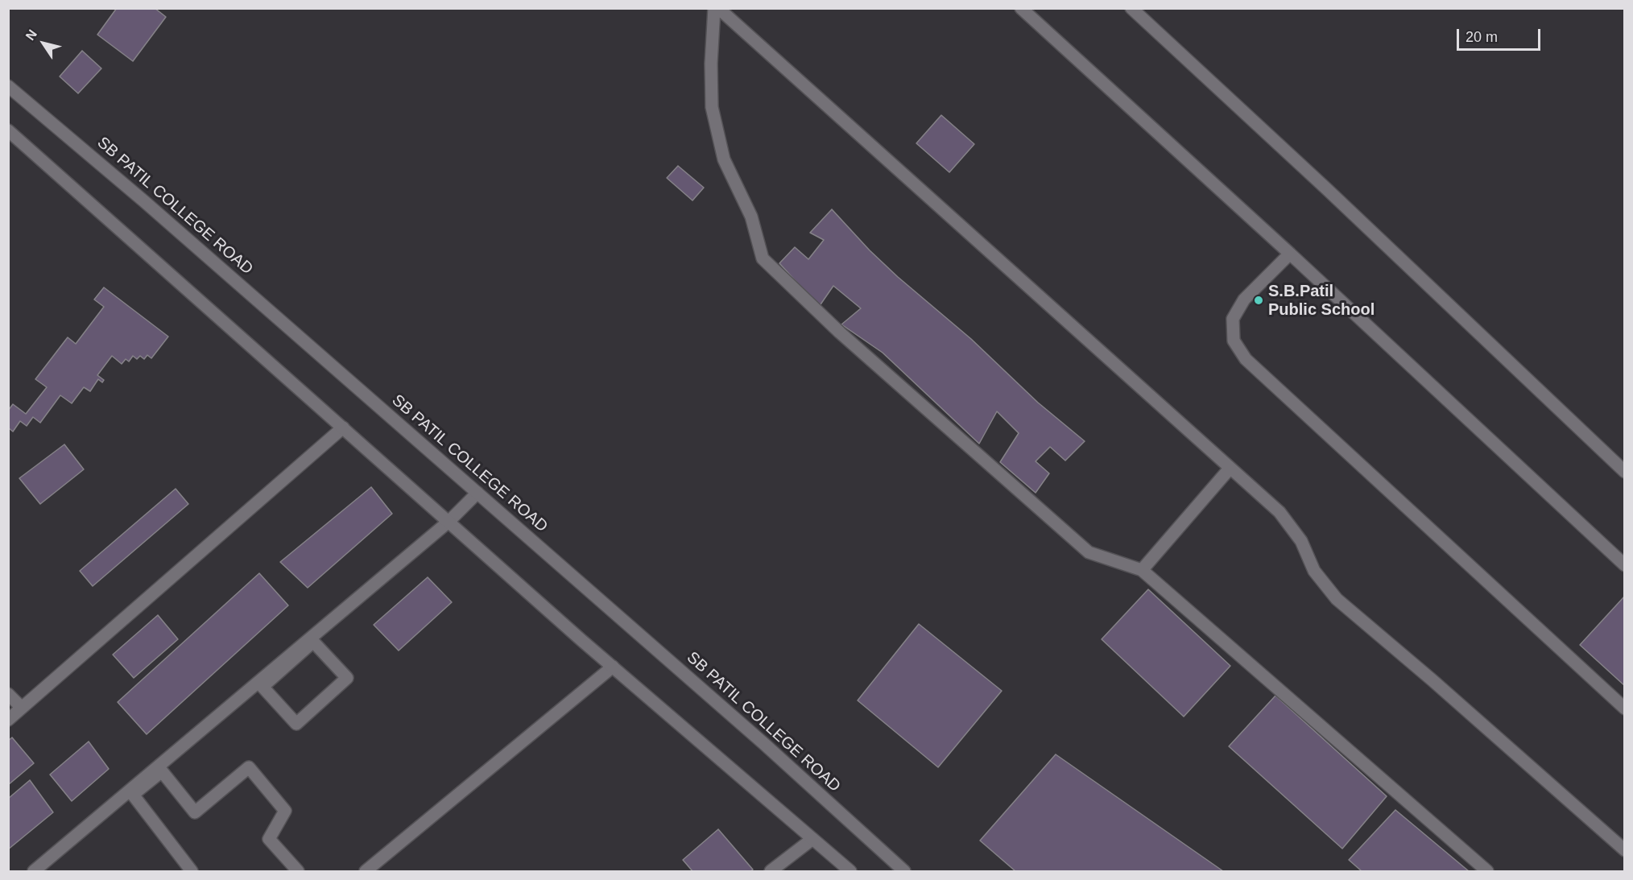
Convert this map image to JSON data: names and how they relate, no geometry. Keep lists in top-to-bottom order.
{
  "streets": {
    "street": ["SB PATIL COLLEGE ROAD"]
  },
  "places": ["S.B.Patil Public School"],
  "scale_bar": "20 m",
  "north": "top left"
}
